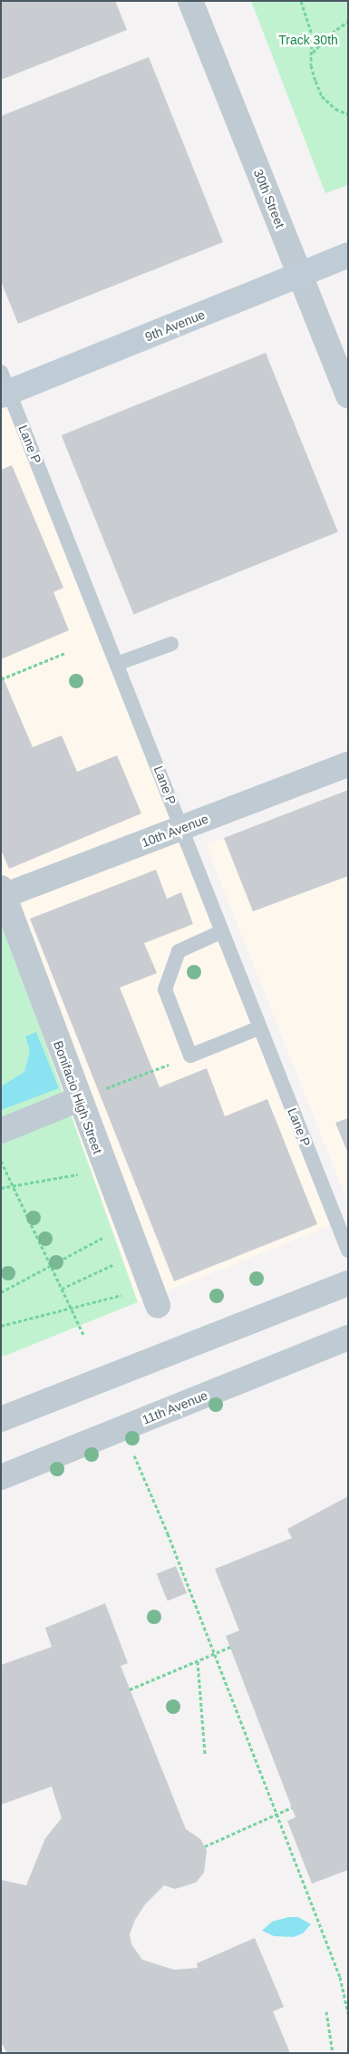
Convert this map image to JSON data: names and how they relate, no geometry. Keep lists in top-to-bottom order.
{
  "streets": {
    "street": [
      "30th Street",
      "9th Avenue",
      "10th Avenue",
      "Bonifacio High Street",
      "11th Avenue"
    ],
    "lane": ["Lane P"]
  },
  "crossings": [
    ["30th Street", "9th Avenue"],
    ["9th Avenue", "Lane P"],
    ["Lane P", "10th Avenue"],
    ["10th Avenue", "Bonifacio High Street"]
  ],
  "parks": ["Track 30th"]
}
